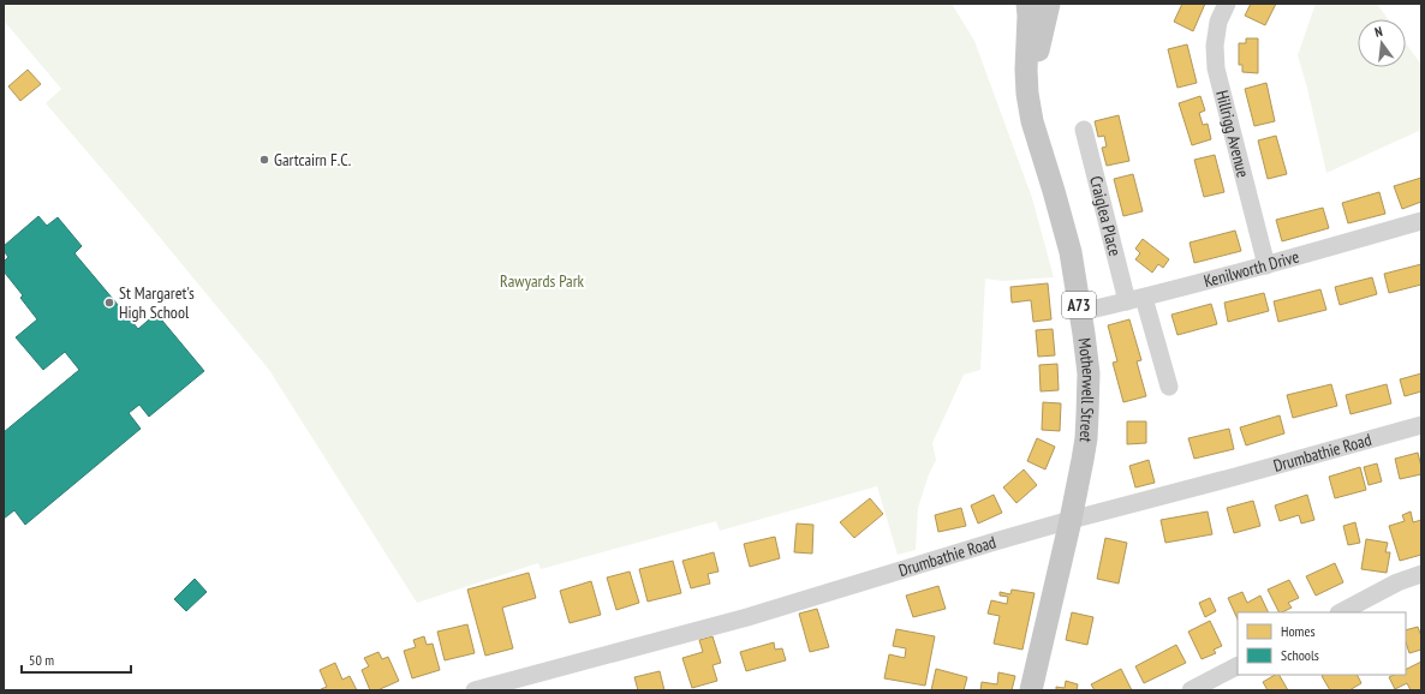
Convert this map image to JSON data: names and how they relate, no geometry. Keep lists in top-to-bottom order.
{
  "streets": {
    "main road": ["A73", "Motherwell Street"],
    "street": [
      "Hillrigg Avenue",
      "Craiglea Place",
      "Kenilworth Drive",
      "Drumbathie Road"
    ]
  },
  "crossings": [
    ["Hillrigg Avenue", "Kenilworth Drive"],
    ["Craiglea Place", "Kenilworth Drive"],
    ["Kenilworth Drive", "Motherwell Street"],
    ["A73", "Motherwell Street"],
    ["Motherwell Street", "Drumbathie Road"]
  ],
  "parks": ["Rawyards Park"],
  "places": ["Gartcairn F.C.", "St Margaret's High School"],
  "legend": ["Homes", "Schools"],
  "scale_bar": "50 m",
  "north": "top"
}
